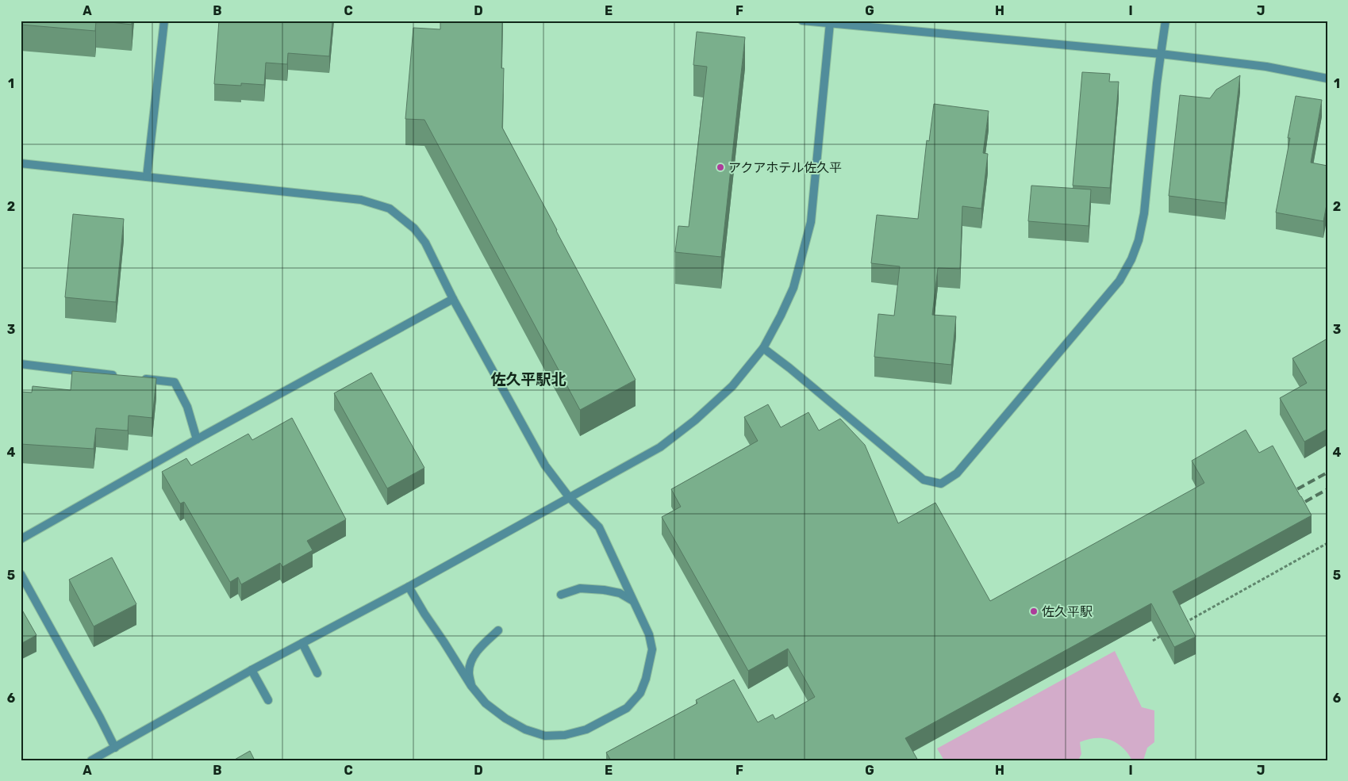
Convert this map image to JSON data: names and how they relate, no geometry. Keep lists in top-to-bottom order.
{
  "districts": ["佐久平駅北"],
  "places": ["アクアホテル佐久平", "佐久平駅"],
  "grid": {
    "columns": [
      "A",
      "B",
      "C",
      "D",
      "E",
      "F",
      "G",
      "H",
      "I",
      "J"
    ],
    "rows": [
      "1",
      "2",
      "3",
      "4",
      "5",
      "6"
    ]
  }
}
